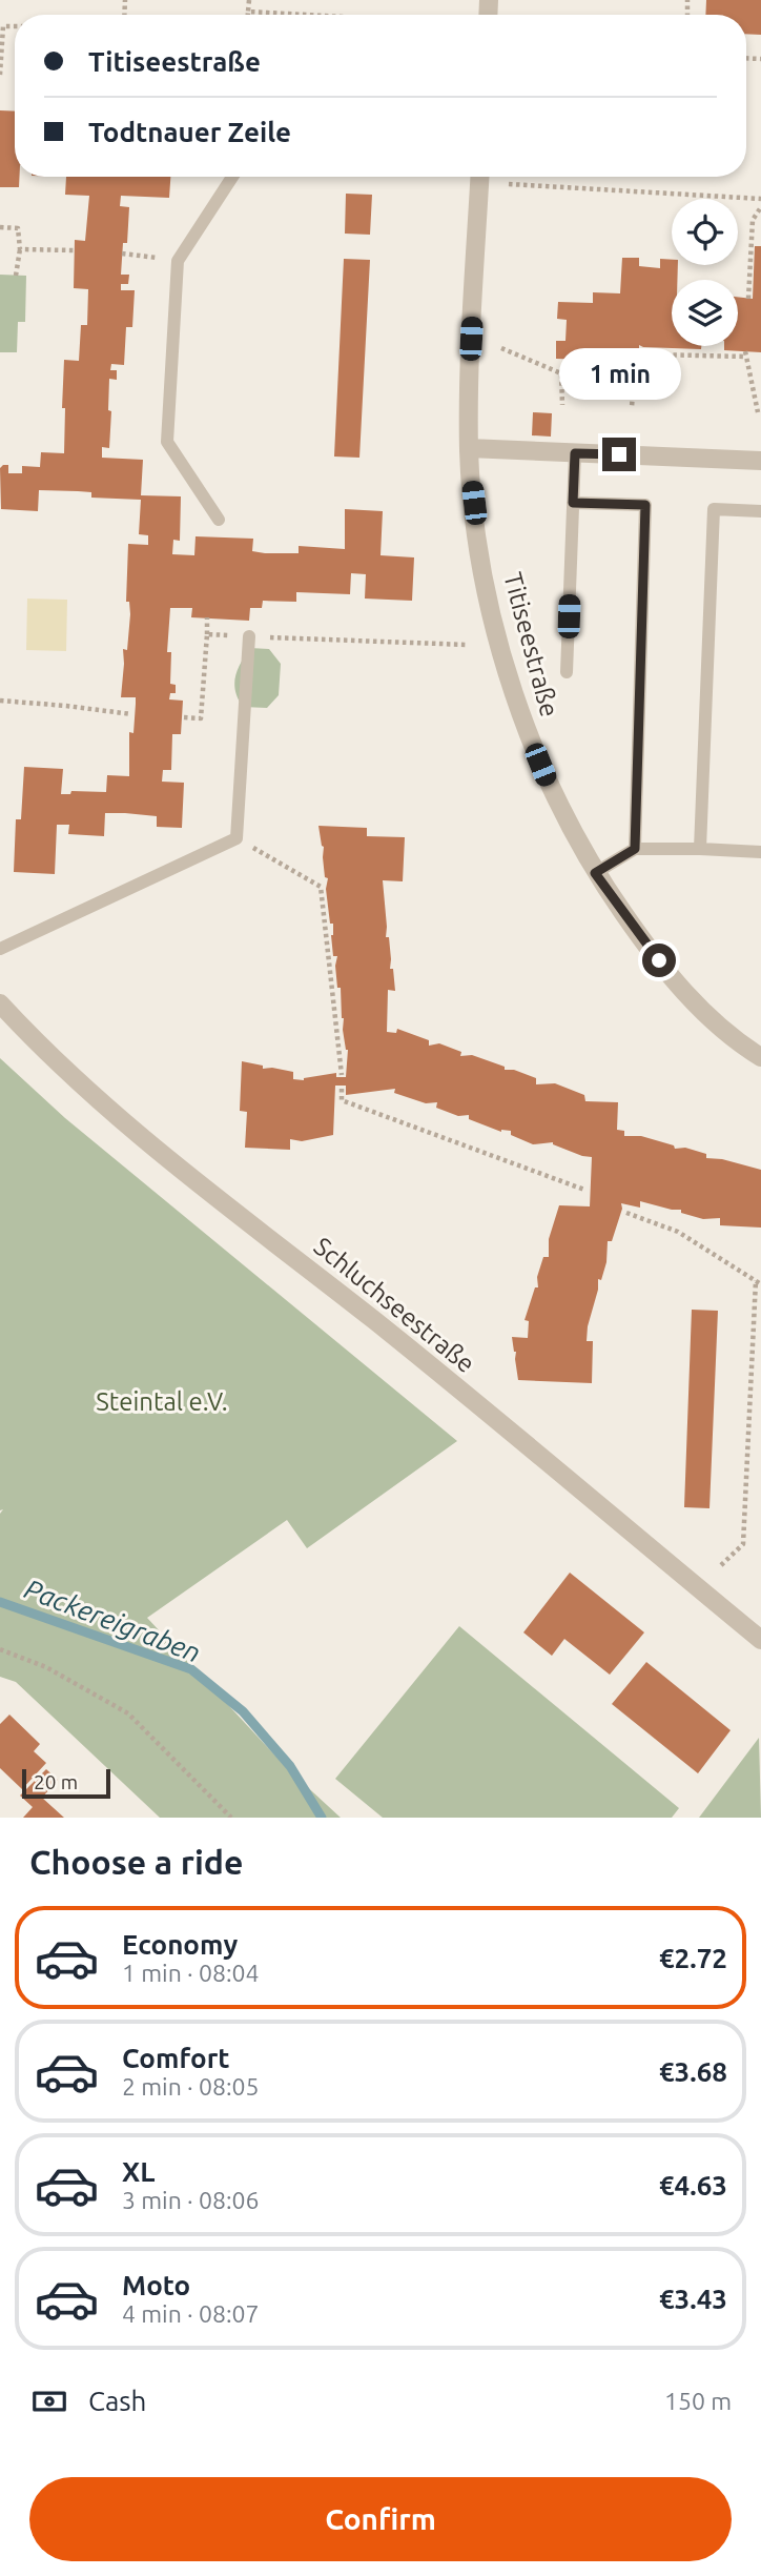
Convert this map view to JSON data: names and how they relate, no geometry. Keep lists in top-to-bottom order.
{
  "streets": {
    "street": ["Titiseestraße", "Schluchseestraße"]
  },
  "water": ["Packereigraben"],
  "parks": ["Steintal e.V."],
  "scale_bar": "20 m",
  "page": {
    "banner": ["Titiseestraße", "Todtnauer Zeile"],
    "bubble": "1 min",
    "scale": "20 m",
    "heading": "Choose a ride",
    "list": [
      {
        "name": "Economy",
        "note": "1 min · 08:04",
        "value": "€2.72"
      },
      {
        "name": "Comfort",
        "note": "2 min · 08:05",
        "value": "€3.68"
      },
      {
        "name": "XL",
        "note": "3 min · 08:06",
        "value": "€4.63"
      },
      {
        "name": "Moto",
        "note": "4 min · 08:07",
        "value": "€3.43"
      }
    ],
    "pay": ["Cash", "150 m"],
    "buttons": "Confirm"
  }
}
